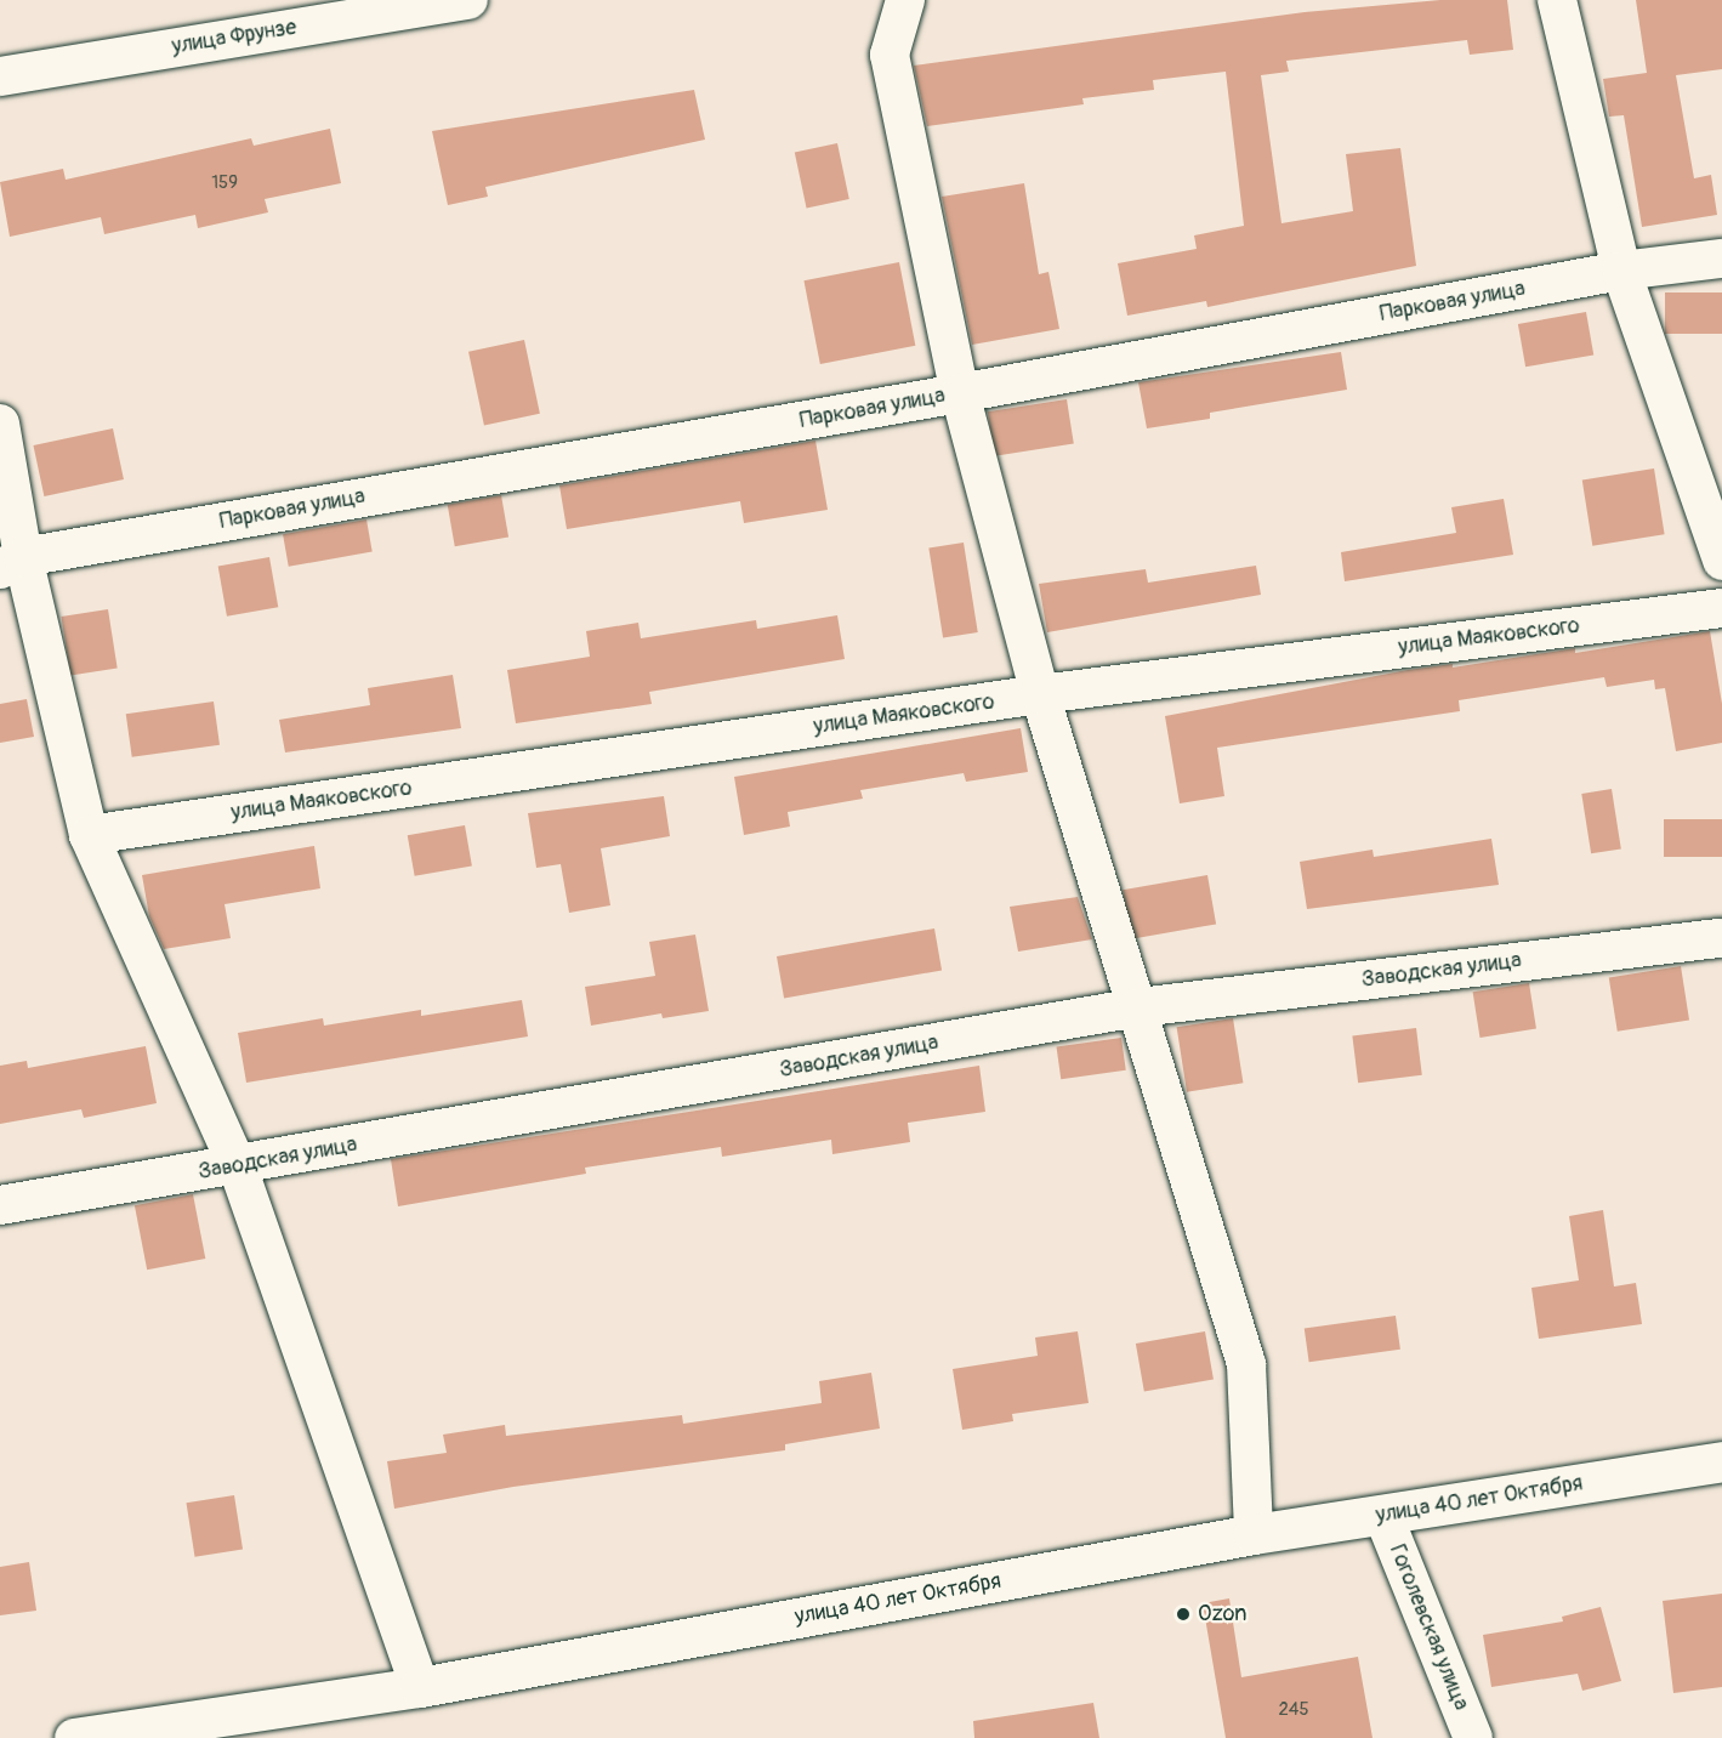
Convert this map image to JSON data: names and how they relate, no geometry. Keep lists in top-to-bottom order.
{
  "streets": {
    "street": [
      "улица Фрунзе",
      "Парковая улица",
      "улица Маяковского",
      "Заводская улица",
      "улица 40 лет Октября",
      "Гоголевская улица"
    ]
  },
  "crossings": [
    ["улица 40 лет Октября", "Гоголевская улица"]
  ],
  "places": ["Ozon"],
  "house_numbers": ["159", "245"]
}
